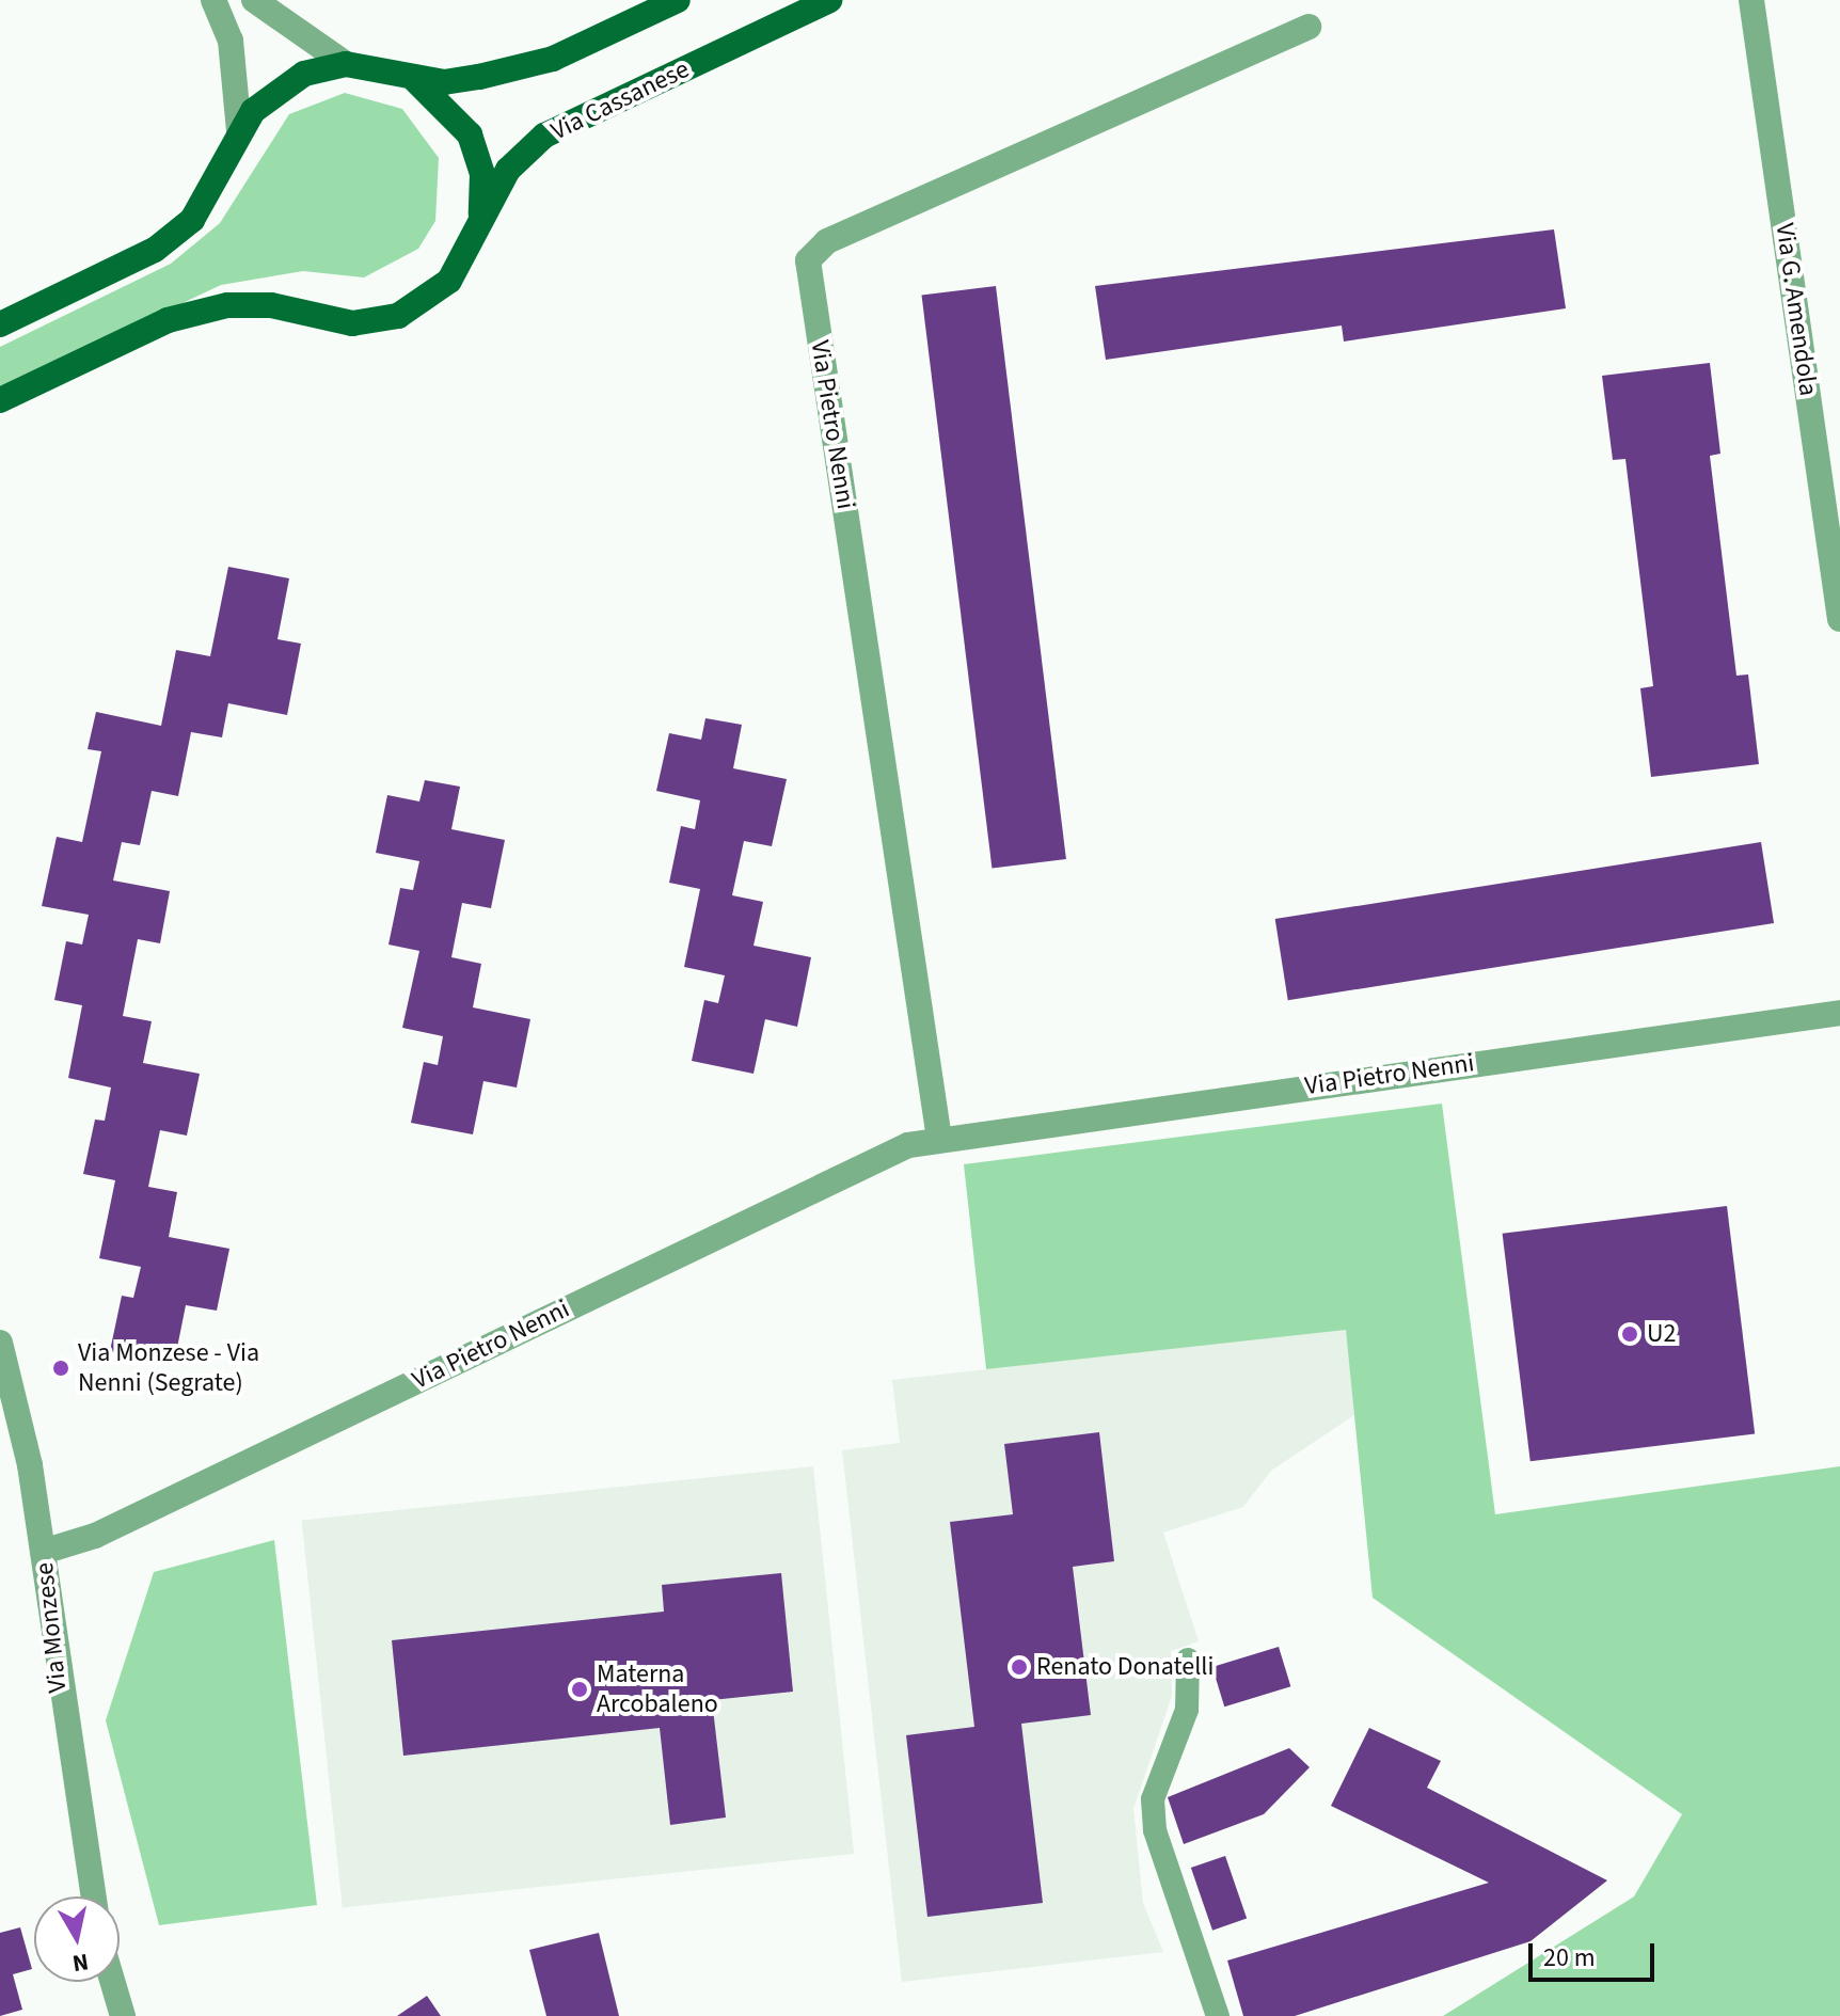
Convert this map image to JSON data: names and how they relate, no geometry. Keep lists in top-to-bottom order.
{
  "streets": {
    "main road": ["Via Cassanese"],
    "street": ["Via G. Amendola", "Via Pietro Nenni", "Via Monzese"]
  },
  "crossings": [
    ["Via Pietro Nenni", "Via Monzese"]
  ],
  "places": [
    "U2",
    "Via Monzese - Via Nenni (Segrate)",
    "Renato Donatelli",
    "Materna Arcobaleno"
  ],
  "scale_bar": "20 m",
  "north": "bottom"
}
